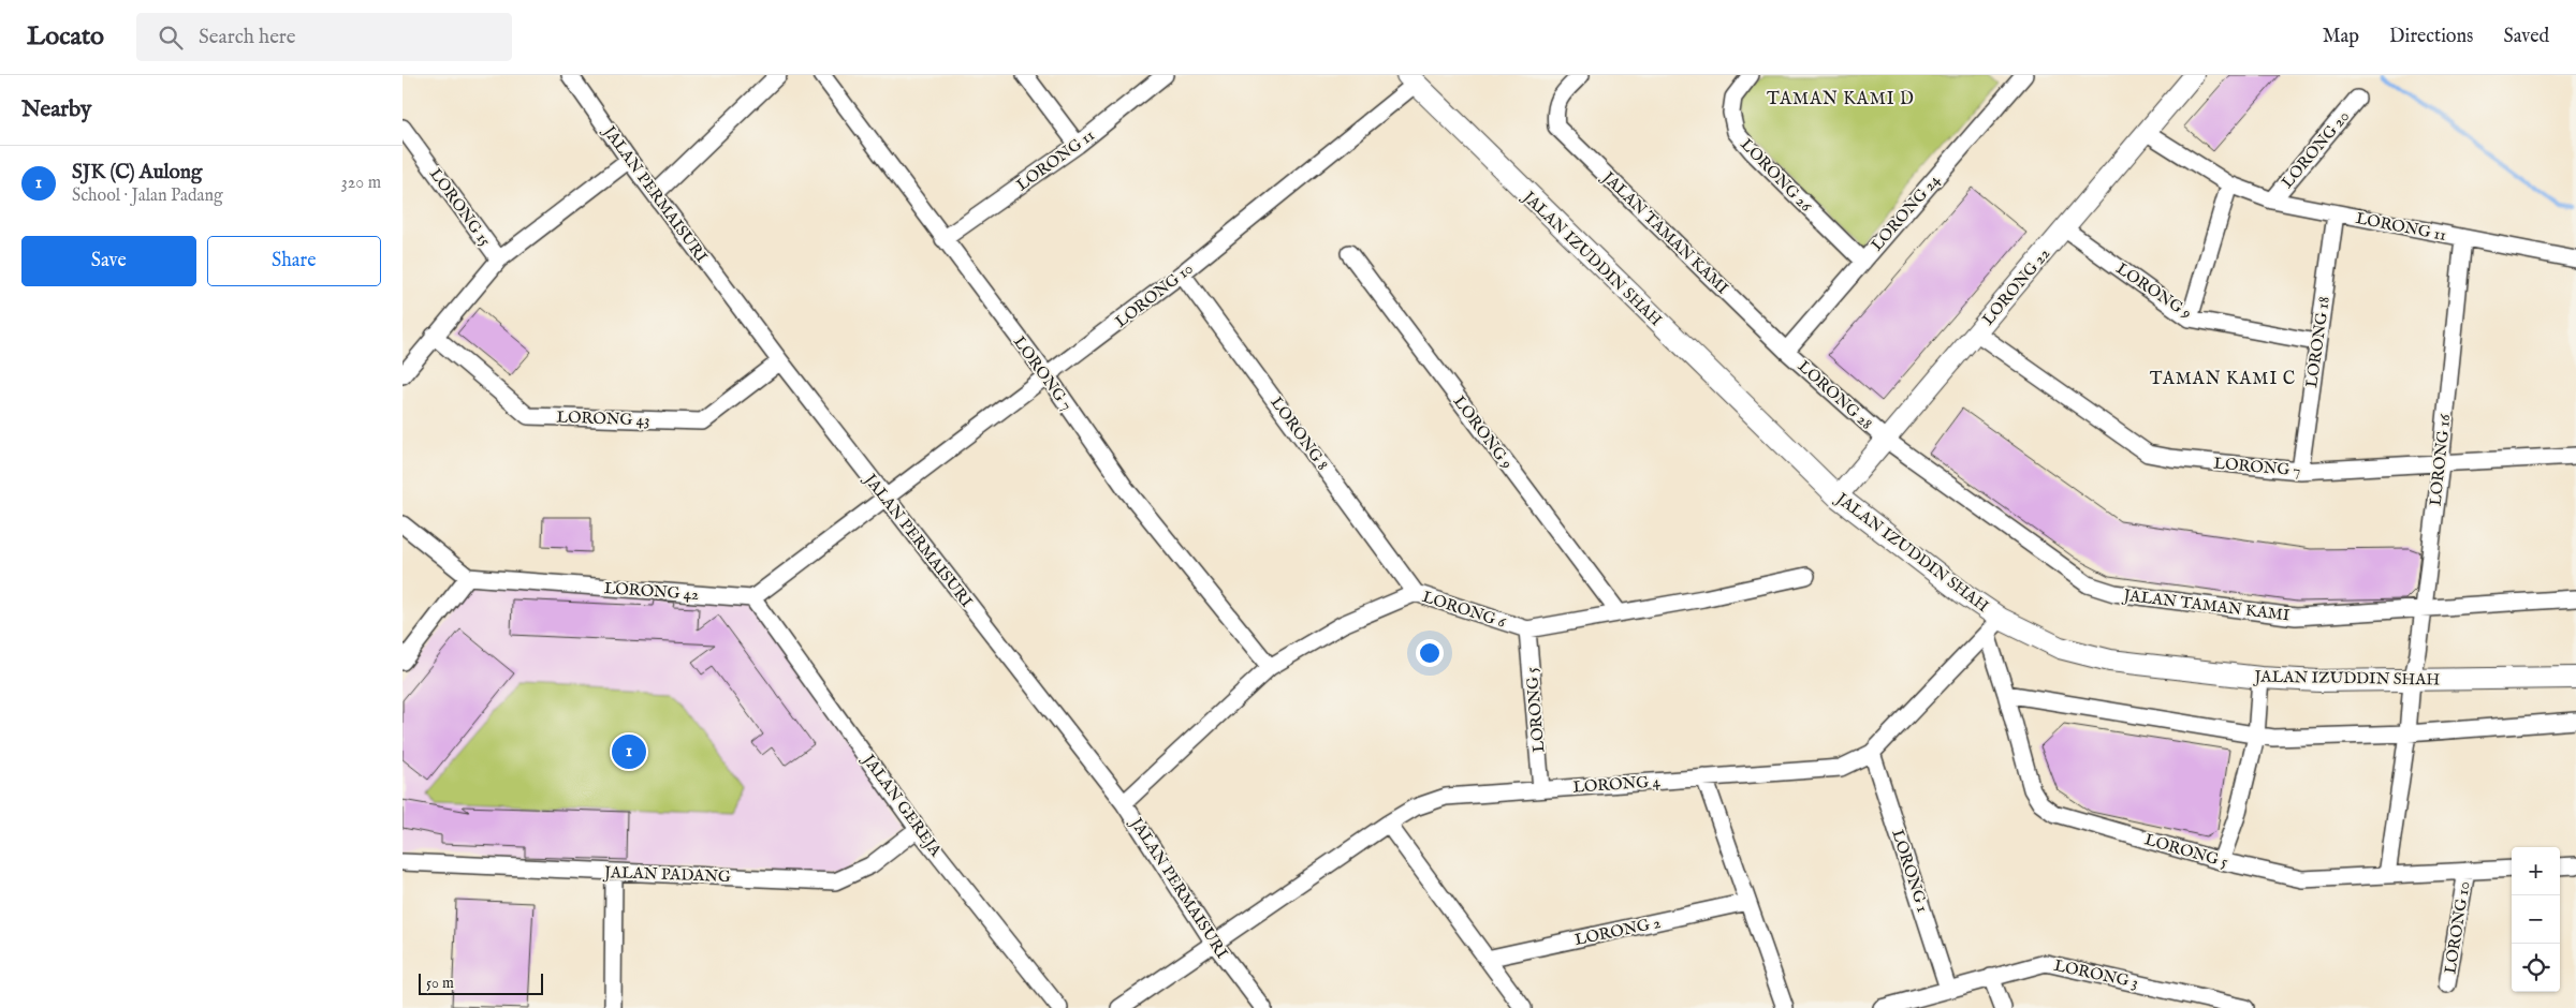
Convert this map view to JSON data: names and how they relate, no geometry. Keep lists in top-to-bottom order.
{
  "streets": {
    "main road": ["JALAN IZUDDIN SHAH"],
    "street": [
      "LORONG 20",
      "LORONG 11",
      "LORONG 26",
      "JALAN PERMAISURI",
      "LORONG 15",
      "LORONG 24",
      "JALAN TAMAN KAMI",
      "LORONG 22",
      "LORONG 9",
      "LORONG 10",
      "LORONG 18",
      "LORONG 7",
      "LORONG 28",
      "LORONG 43",
      "LORONG 8",
      "LORONG 16",
      "LORONG 42",
      "LORONG 6",
      "LORONG 5",
      "LORONG 4",
      "JALAN GEREJA",
      "LORONG 1",
      "JALAN PADANG",
      "LORONG 2",
      "LORONG 3"
    ]
  },
  "crossings": [
    ["LORONG 20", "LORONG 11"],
    ["LORONG 11", "LORONG 22"],
    ["LORONG 11", "LORONG 18"],
    ["LORONG 11", "LORONG 7"],
    ["LORONG 11", "LORONG 16"],
    ["LORONG 26", "LORONG 24"],
    ["JALAN PERMAISURI", "LORONG 10"],
    ["JALAN PERMAISURI", "LORONG 43"],
    ["JALAN PERMAISURI", "LORONG 6"],
    ["JALAN PERMAISURI", "LORONG 4"],
    ["LORONG 24", "JALAN TAMAN KAMI"],
    ["LORONG 24", "LORONG 28"],
    ["JALAN TAMAN KAMI", "LORONG 22"],
    ["JALAN TAMAN KAMI", "LORONG 28"],
    ["JALAN TAMAN KAMI", "LORONG 16"],
    ["JALAN IZUDDIN SHAH", "LORONG 22"],
    ["JALAN IZUDDIN SHAH", "LORONG 10"],
    ["JALAN IZUDDIN SHAH", "LORONG 16"],
    ["JALAN IZUDDIN SHAH", "LORONG 5"],
    ["JALAN IZUDDIN SHAH", "LORONG 4"],
    ["LORONG 22", "LORONG 9"],
    ["LORONG 22", "LORONG 7"],
    ["LORONG 22", "LORONG 28"],
    ["LORONG 9", "LORONG 18"],
    ["LORONG 9", "LORONG 6"],
    ["LORONG 10", "LORONG 7"],
    ["LORONG 10", "LORONG 8"],
    ["LORONG 10", "LORONG 5"],
    ["LORONG 18", "LORONG 7"],
    ["LORONG 7", "LORONG 16"],
    ["LORONG 7", "LORONG 6"],
    ["LORONG 8", "LORONG 6"],
    ["LORONG 16", "LORONG 5"],
    ["LORONG 42", "JALAN GEREJA"],
    ["LORONG 6", "LORONG 5"],
    ["LORONG 5", "LORONG 4"],
    ["LORONG 4", "LORONG 1"],
    ["JALAN GEREJA", "JALAN PADANG"],
    ["LORONG 1", "LORONG 3"]
  ],
  "districts": ["TAMAN KAMI D", "TAMAN KAMI C"],
  "scale_bar": "50 m",
  "page": {
    "header": "Locato",
    "search": "Search here",
    "nav": ["Map", "Directions", "Saved"],
    "heading": "Nearby",
    "list": [
      {
        "mark": "1",
        "name": "SJK (C) Aulong",
        "note": "School · Jalan Padang",
        "value": "320 m"
      }
    ],
    "buttons": ["Save", "Share"],
    "pins": "1",
    "map_buttons": ["+", "−"],
    "scale": "50 m"
  }
}
